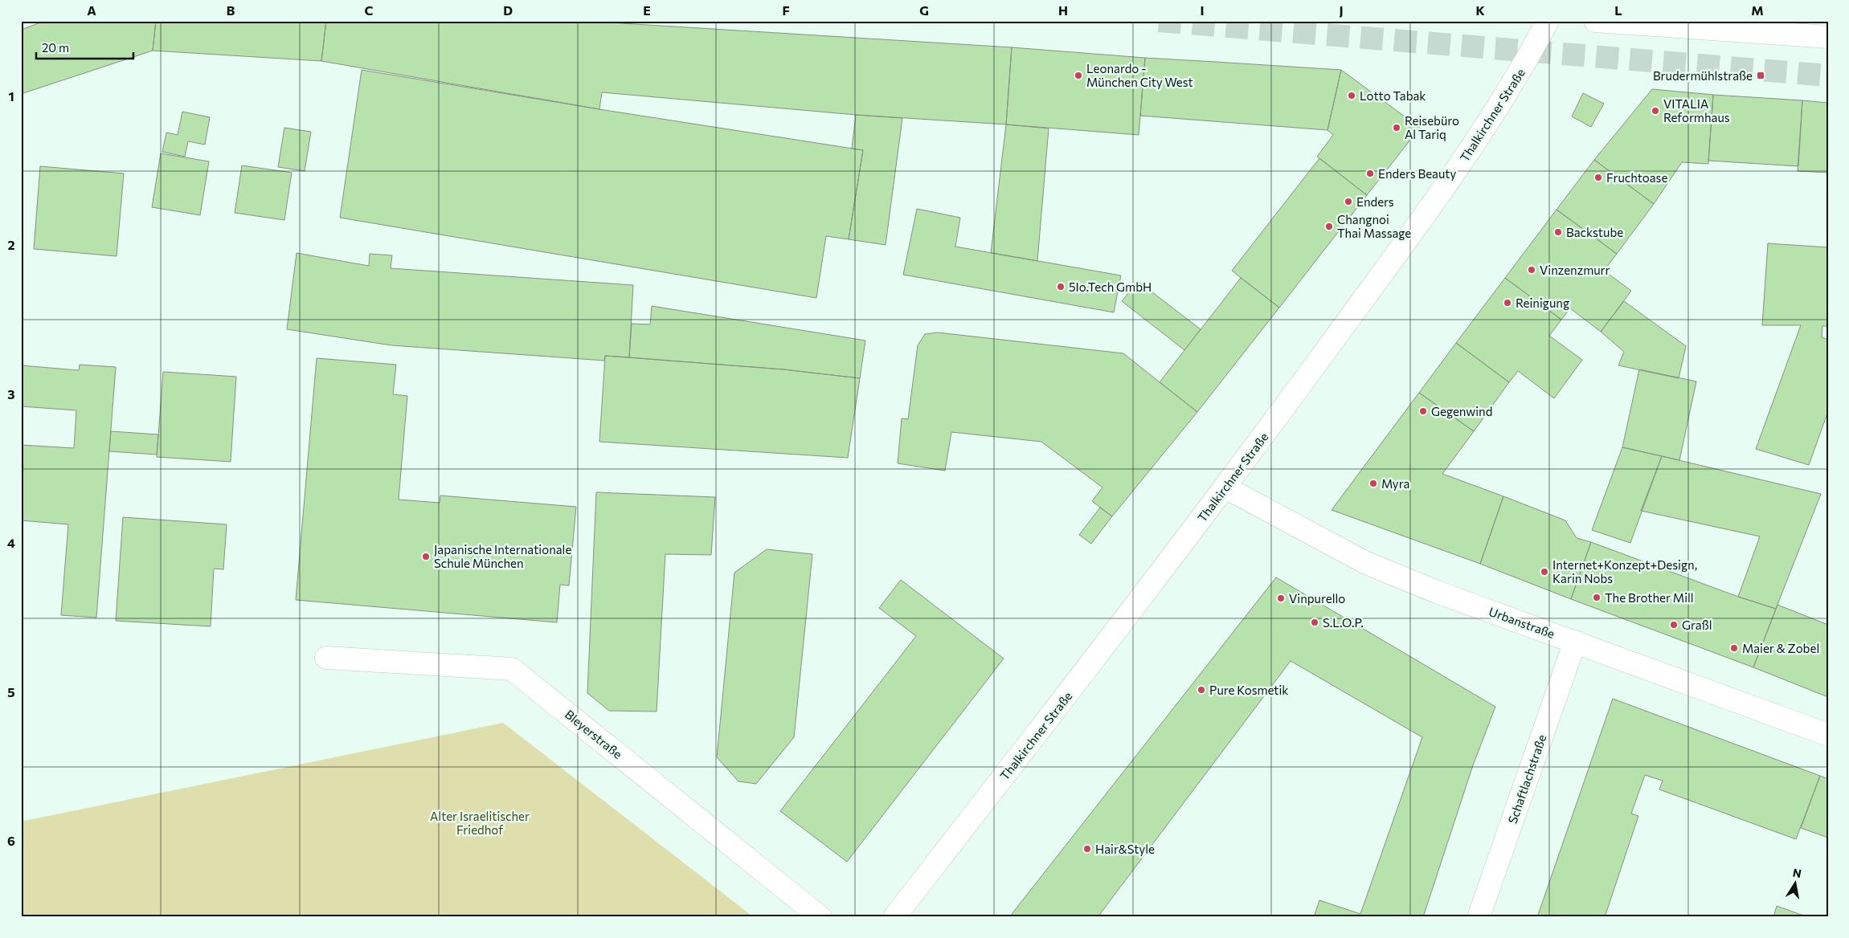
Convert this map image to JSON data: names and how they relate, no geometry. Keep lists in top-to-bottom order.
{
  "streets": {
    "street": [
      "Thalkirchner Straße",
      "Urbanstraße",
      "Bleyerstraße",
      "Schaftlachstraße"
    ]
  },
  "crossings": [
    ["Thalkirchner Straße", "Urbanstraße"],
    ["Urbanstraße", "Schaftlachstraße"]
  ],
  "parks": ["Alter Israelitischer Friedhof"],
  "places": {
    "other": [
      "Leonardo - München City West",
      "Lotto Tabak",
      "VITALIA Reformhaus",
      "Reisebüro Al Tariq",
      "Enders Beauty",
      "Fruchtoase",
      "Enders",
      "Changnoi Thai Massage",
      "Backstube",
      "Vinzenzmurr",
      "5Io.Tech GmbH",
      "Reinigung",
      "Gegenwind",
      "Myra",
      "Japanische Internationale Schule München",
      "Internet+Konzept+Design, Karin Nobs",
      "The Brother Mill",
      "Vinpurello",
      "S.L.O.P.",
      "Graßl",
      "Maier & Zobel",
      "Pure Kosmetik",
      "Hair&Style"
    ],
    "transit": ["Brudermühlstraße"]
  },
  "scale_bar": "20 m",
  "north": "top",
  "grid": {
    "columns": [
      "A",
      "B",
      "C",
      "D",
      "E",
      "F",
      "G",
      "H",
      "I",
      "J",
      "K",
      "L",
      "M"
    ],
    "rows": [
      "1",
      "2",
      "3",
      "4",
      "5",
      "6"
    ]
  }
}
